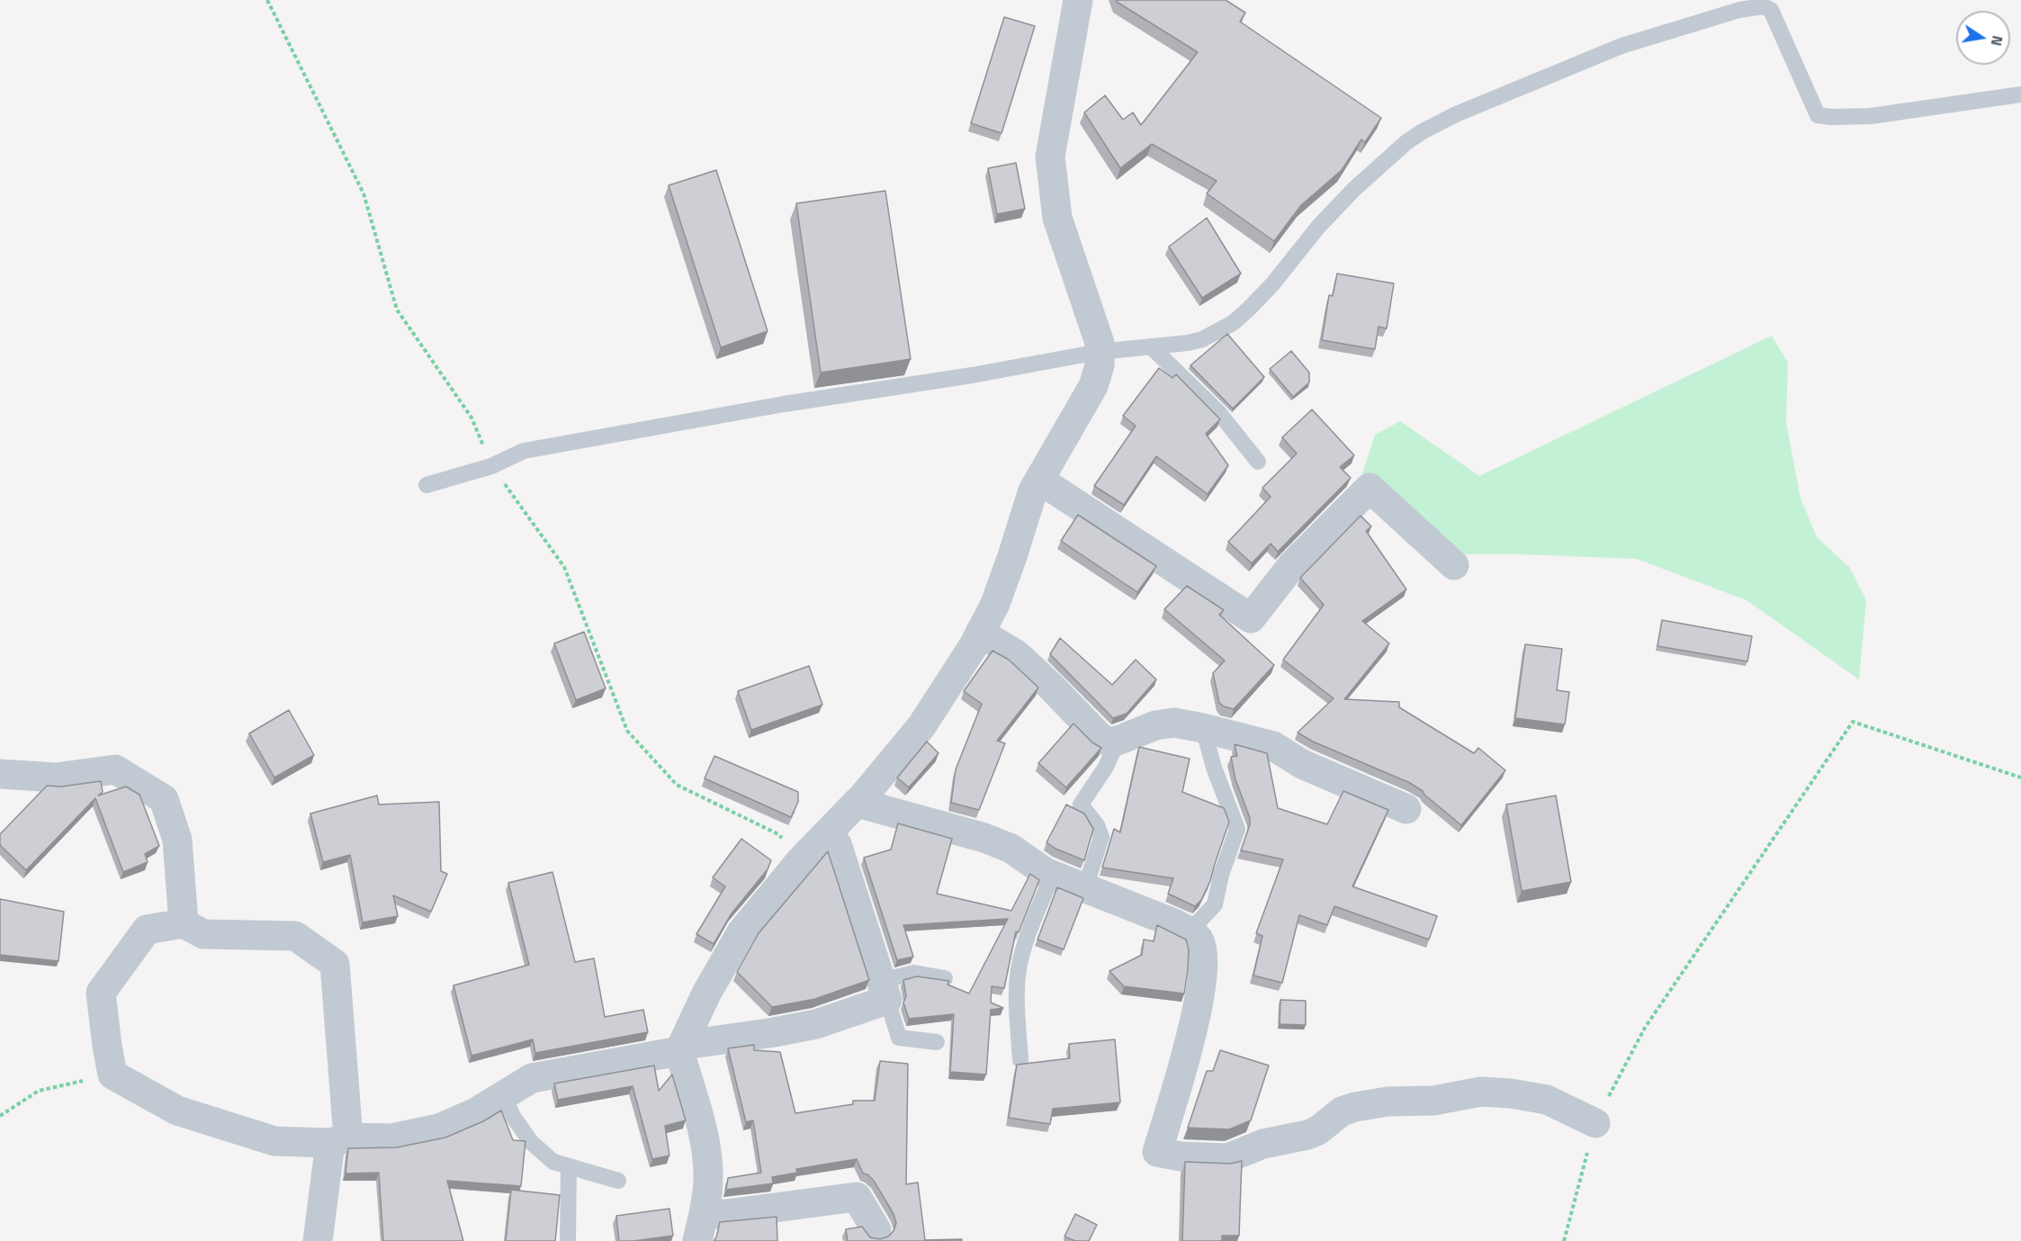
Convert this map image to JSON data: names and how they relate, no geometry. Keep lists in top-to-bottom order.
{
  "north": "right"
}
